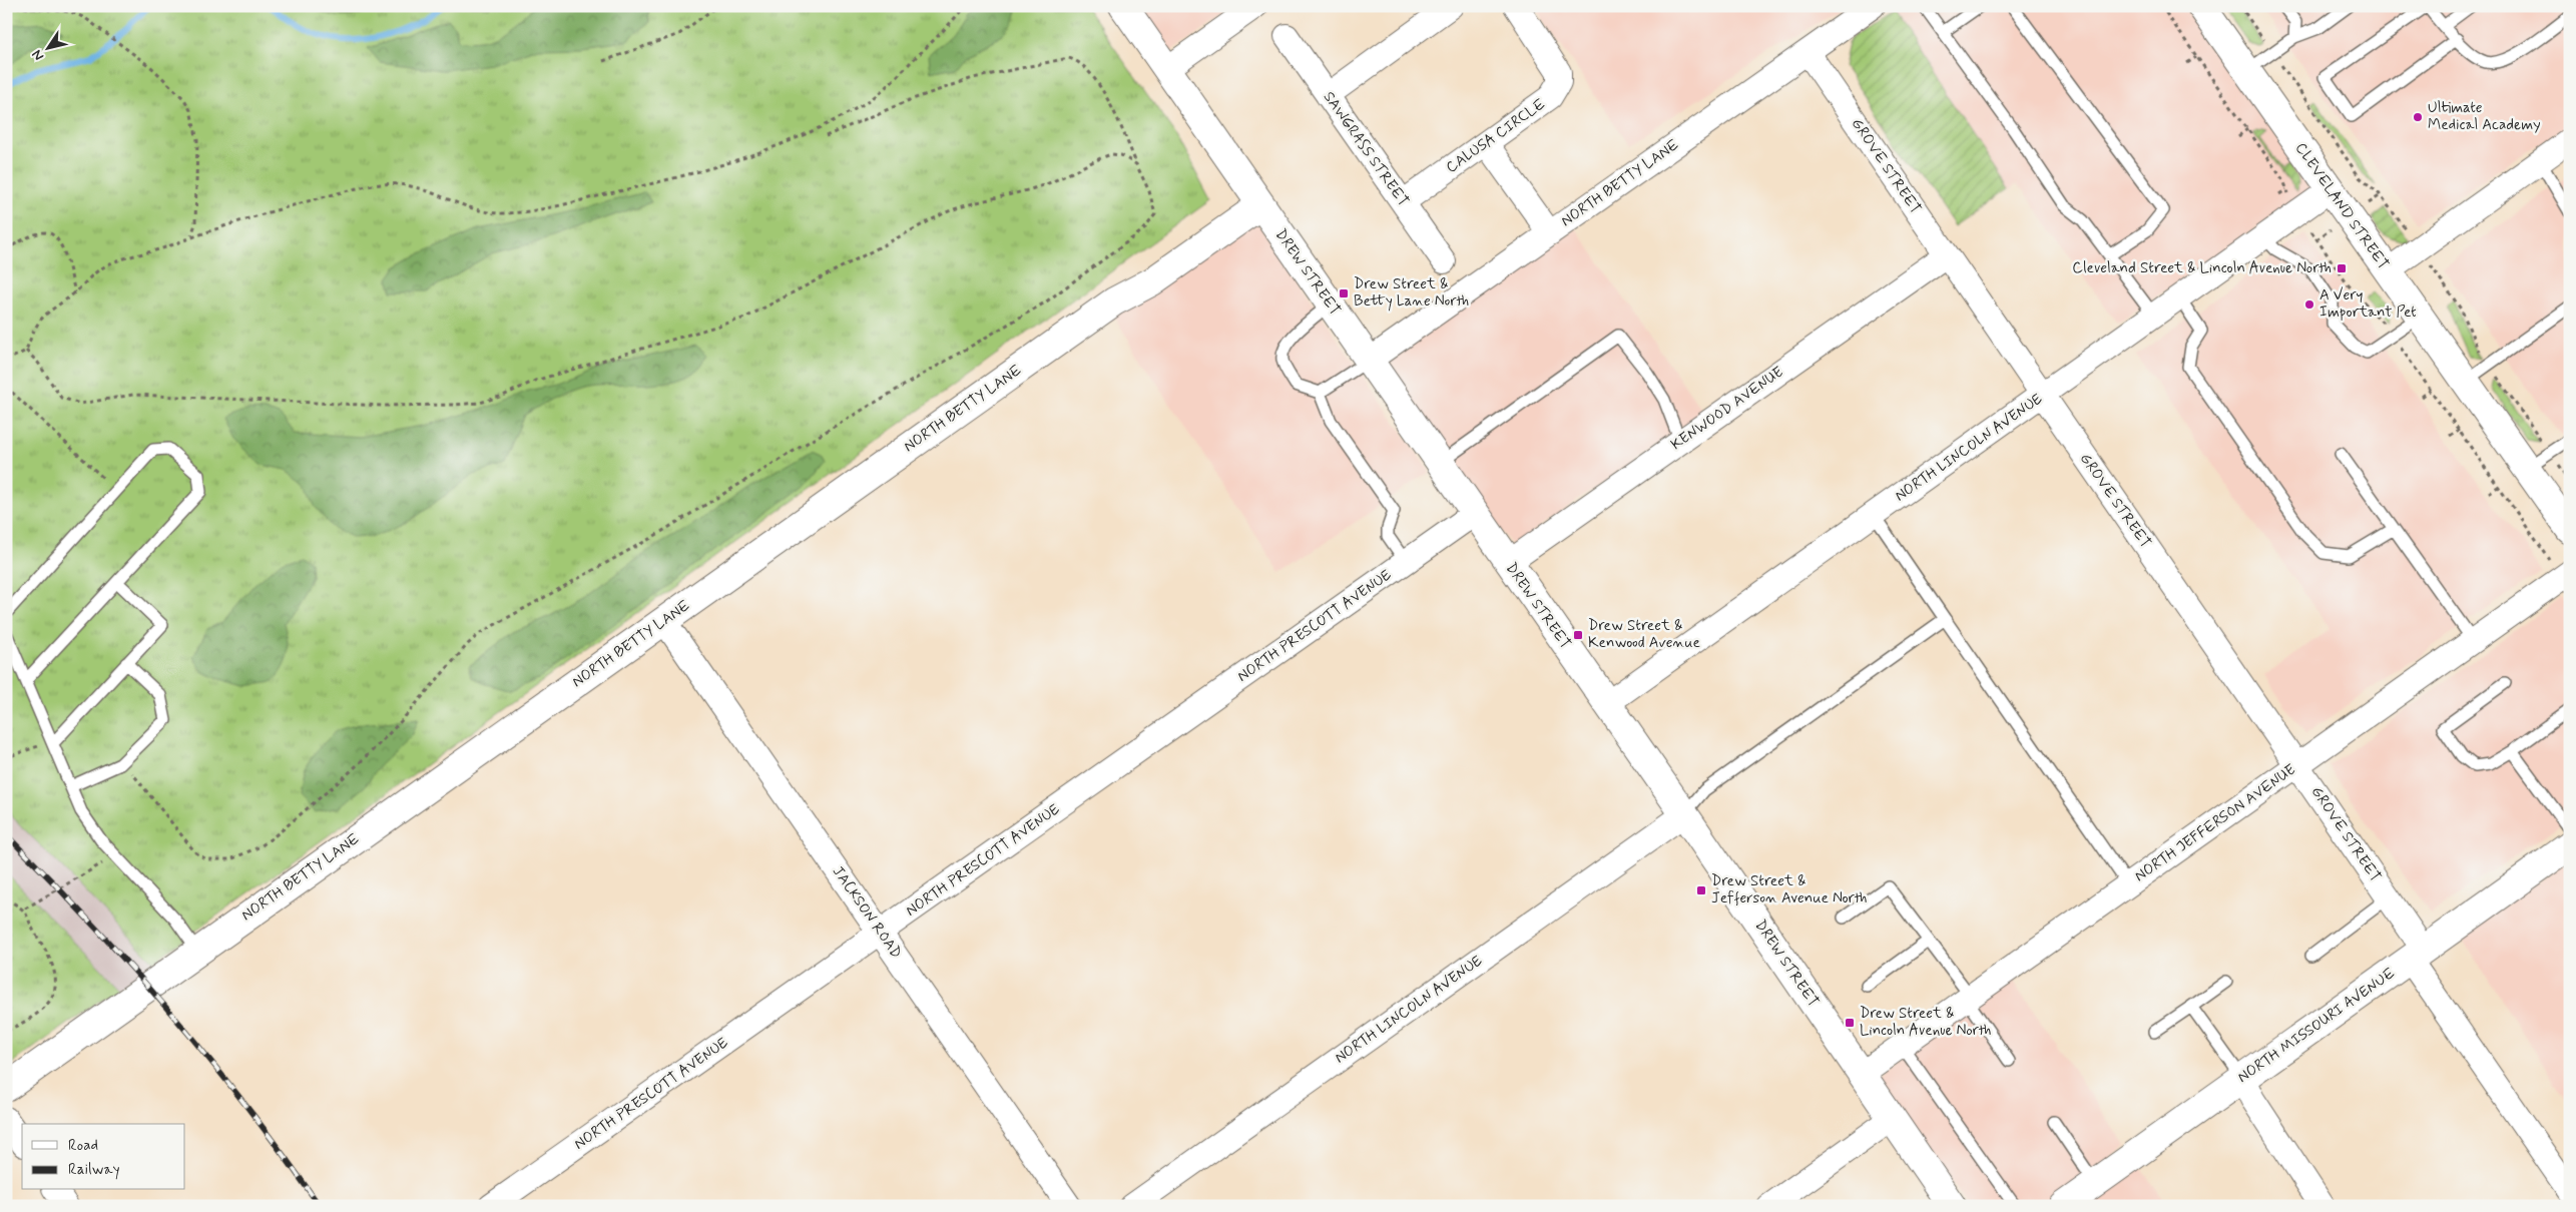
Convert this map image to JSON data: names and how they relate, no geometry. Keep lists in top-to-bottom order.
{
  "streets": {
    "street": [
      "CALUSA CIRCLE",
      "SAWGRASS STREET",
      "GROVE STREET",
      "NORTH BETTY LANE",
      "CLEVELAND STREET",
      "DREW STREET",
      "KENWOOD AVENUE",
      "NORTH LINCOLN AVENUE",
      "NORTH PRESCOTT AVENUE",
      "NORTH JEFFERSON AVENUE",
      "JACKSON ROAD",
      "NORTH MISSOURI AVENUE"
    ]
  },
  "crossings": [
    ["CALUSA CIRCLE", "SAWGRASS STREET"],
    ["GROVE STREET", "NORTH BETTY LANE"],
    ["GROVE STREET", "KENWOOD AVENUE"],
    ["GROVE STREET", "NORTH LINCOLN AVENUE"],
    ["GROVE STREET", "NORTH JEFFERSON AVENUE"],
    ["GROVE STREET", "NORTH MISSOURI AVENUE"],
    ["NORTH BETTY LANE", "DREW STREET"],
    ["NORTH BETTY LANE", "JACKSON ROAD"],
    ["CLEVELAND STREET", "NORTH LINCOLN AVENUE"],
    ["DREW STREET", "KENWOOD AVENUE"],
    ["DREW STREET", "NORTH LINCOLN AVENUE"],
    ["DREW STREET", "NORTH PRESCOTT AVENUE"],
    ["DREW STREET", "NORTH JEFFERSON AVENUE"],
    ["NORTH PRESCOTT AVENUE", "JACKSON ROAD"]
  ],
  "places": {
    "other": ["Ultimate Medical Academy", "A Very Important Pet"],
    "transit": [
      "Cleveland Street & Lincoln Avenue North",
      "Drew Street & Betty Lane North",
      "Drew Street & Kenwood Avenue",
      "Drew Street & Jefferson Avenue North",
      "Drew Street & Lincoln Avenue North"
    ]
  },
  "legend": ["Road", "Railway"],
  "north": "bottom left"
}
